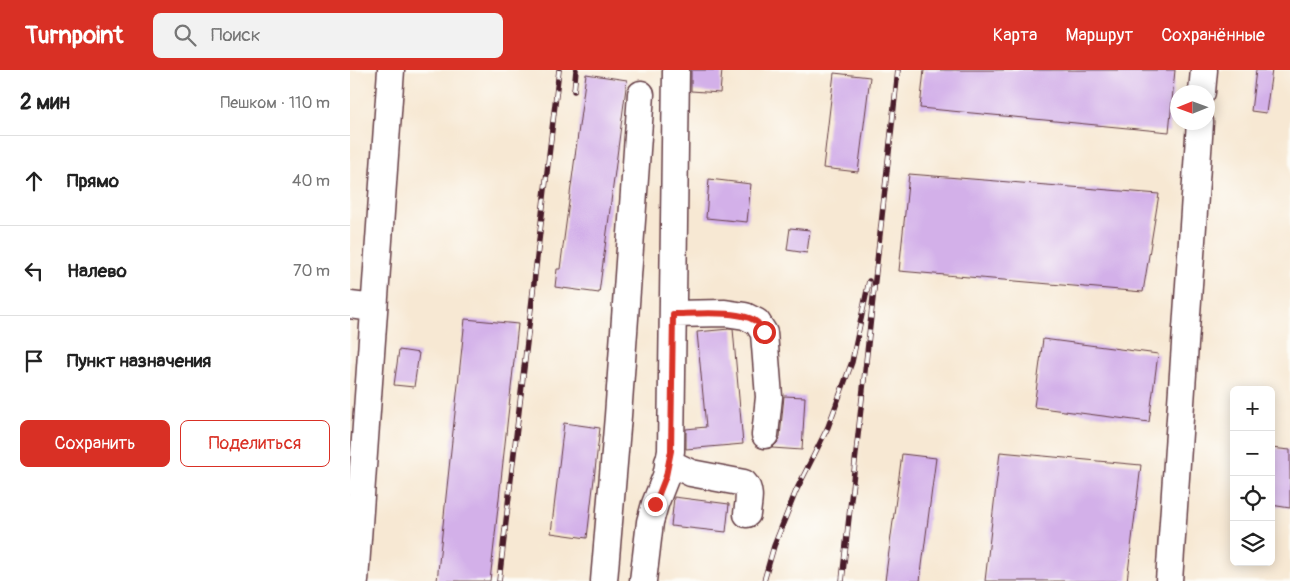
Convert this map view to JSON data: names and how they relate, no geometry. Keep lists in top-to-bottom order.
{
  "north": "left",
  "page": {
    "header": "Turnpoint",
    "search": "Поиск",
    "nav": ["Карта", "Маршрут", "Сохранённые"],
    "heading": ["2 мин", "Пешком · 110 m"],
    "list": [
      ["Прямо", "40 m"],
      ["Налево", "70 m"],
      "Пункт назначения"
    ],
    "map_buttons": ["+", "−"],
    "buttons": ["Сохранить", "Поделиться"]
  }
}
